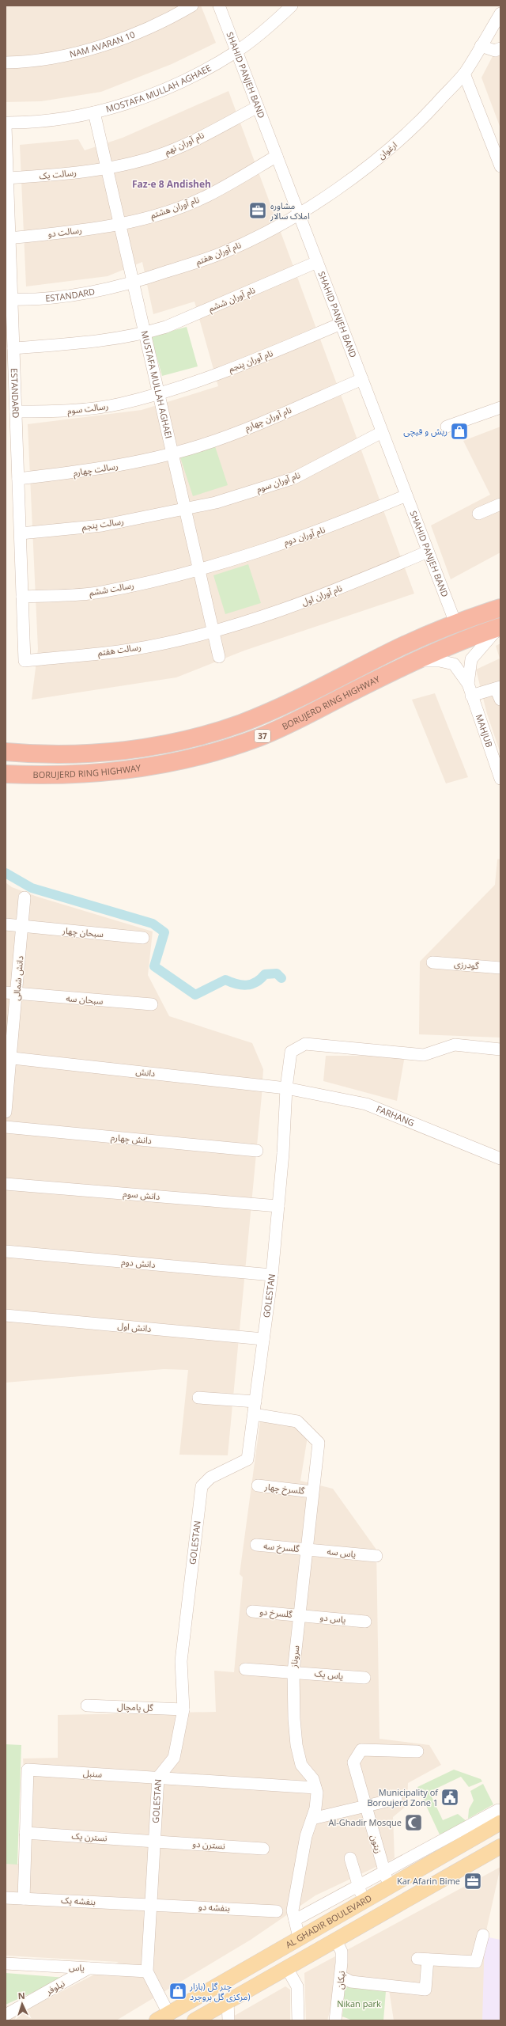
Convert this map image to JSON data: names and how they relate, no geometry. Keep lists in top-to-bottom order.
{
  "streets": {
    "highway": ["BORUJERD RING HIGHWAY", "37"],
    "main road": ["AL GHADIR BOULEVARD"],
    "street": [
      "NAM AVARAN 10",
      "SHAHID PANJEH BAND",
      "MOSTAFA MULLAH AGHAEE",
      "نام آوران نهم",
      "ارغوان",
      "رسالت یک",
      "نام آوران هشتم",
      "رسالت دو",
      "نام آوران هفتم",
      "ESTANDARD",
      "نام آوران ششم",
      "نام آوران پنجم",
      "MUSTAFA MULLAH AGHAEI",
      "رسالت سوم",
      "نام آوران چهارم",
      "رسالت چهارم",
      "نام آوران سوم",
      "رسالت پنجم",
      "نام آوران دوم",
      "رسالت ششم",
      "نام آوران اول",
      "رسالت هفتم",
      "MAHJUB",
      "سبحان چهار",
      "گودرزی",
      "دانش شمالی",
      "سبحان سه",
      "دانش",
      "FARHANG",
      "دانش چهارم",
      "دانش سوم",
      "دانش دوم",
      "GOLESTAN",
      "دانش اول",
      "گلسرخ چهار",
      "گلسرخ سه",
      "یاس سه",
      "گلسرخ دو",
      "یاس دو",
      "سروناز",
      "یاس یک",
      "گل پامچال",
      "سنبل",
      "نسترن یک",
      "زیتون",
      "نسترن دو",
      "بنفشه یک",
      "بنفشه دو",
      "یاس",
      "نیکان",
      "نیلوفر"
    ]
  },
  "crossings": [
    ["SHAHID PANJEH BAND", "MOSTAFA MULLAH AGHAEE"],
    ["SHAHID PANJEH BAND", "نام آوران نهم"],
    ["SHAHID PANJEH BAND", "ارغوان"],
    ["SHAHID PANJEH BAND", "نام آوران هشتم"],
    ["SHAHID PANJEH BAND", "نام آوران هفتم"],
    ["SHAHID PANJEH BAND", "نام آوران ششم"],
    ["SHAHID PANJEH BAND", "نام آوران پنجم"],
    ["SHAHID PANJEH BAND", "نام آوران چهارم"],
    ["SHAHID PANJEH BAND", "نام آوران سوم"],
    ["SHAHID PANJEH BAND", "نام آوران دوم"],
    ["SHAHID PANJEH BAND", "نام آوران اول"],
    ["SHAHID PANJEH BAND", "BORUJERD RING HIGHWAY"],
    ["MOSTAFA MULLAH AGHAEE", "MUSTAFA MULLAH AGHAEI"],
    ["نام آوران نهم", "رسالت یک"],
    ["نام آوران نهم", "MUSTAFA MULLAH AGHAEI"],
    ["ارغوان", "نام آوران هفتم"],
    ["رسالت یک", "ESTANDARD"],
    ["رسالت یک", "MUSTAFA MULLAH AGHAEI"],
    ["نام آوران هشتم", "رسالت دو"],
    ["نام آوران هشتم", "MUSTAFA MULLAH AGHAEI"],
    ["رسالت دو", "ESTANDARD"],
    ["رسالت دو", "MUSTAFA MULLAH AGHAEI"],
    ["نام آوران هفتم", "ESTANDARD"],
    ["نام آوران هفتم", "MUSTAFA MULLAH AGHAEI"],
    ["ESTANDARD", "نام آوران ششم"],
    ["ESTANDARD", "MUSTAFA MULLAH AGHAEI"],
    ["ESTANDARD", "رسالت سوم"],
    ["ESTANDARD", "رسالت چهارم"],
    ["ESTANDARD", "رسالت پنجم"],
    ["ESTANDARD", "رسالت ششم"],
    ["ESTANDARD", "رسالت هفتم"],
    ["نام آوران ششم", "MUSTAFA MULLAH AGHAEI"],
    ["نام آوران پنجم", "MUSTAFA MULLAH AGHAEI"],
    ["نام آوران پنجم", "رسالت سوم"],
    ["MUSTAFA MULLAH AGHAEI", "رسالت سوم"],
    ["MUSTAFA MULLAH AGHAEI", "نام آوران چهارم"],
    ["MUSTAFA MULLAH AGHAEI", "رسالت چهارم"],
    ["MUSTAFA MULLAH AGHAEI", "نام آوران سوم"],
    ["MUSTAFA MULLAH AGHAEI", "رسالت پنجم"],
    ["MUSTAFA MULLAH AGHAEI", "نام آوران دوم"],
    ["MUSTAFA MULLAH AGHAEI", "رسالت ششم"],
    ["MUSTAFA MULLAH AGHAEI", "نام آوران اول"],
    ["MUSTAFA MULLAH AGHAEI", "رسالت هفتم"],
    ["نام آوران چهارم", "رسالت چهارم"],
    ["نام آوران سوم", "رسالت پنجم"],
    ["نام آوران دوم", "رسالت ششم"],
    ["نام آوران اول", "رسالت هفتم"],
    ["سبحان چهار", "دانش شمالی"],
    ["دانش شمالی", "سبحان سه"],
    ["دانش شمالی", "دانش"],
    ["دانش", "FARHANG"],
    ["دانش", "GOLESTAN"],
    ["FARHANG", "GOLESTAN"],
    ["دانش سوم", "GOLESTAN"],
    ["دانش دوم", "GOLESTAN"],
    ["GOLESTAN", "دانش اول"],
    ["GOLESTAN", "سروناز"],
    ["GOLESTAN", "گل پامچال"],
    ["GOLESTAN", "سنبل"],
    ["GOLESTAN", "نسترن یک"],
    ["GOLESTAN", "نسترن دو"],
    ["GOLESTAN", "بنفشه یک"],
    ["GOLESTAN", "بنفشه دو"],
    ["GOLESTAN", "یاس"],
    ["گلسرخ چهار", "سروناز"],
    ["گلسرخ سه", "یاس سه"],
    ["گلسرخ سه", "سروناز"],
    ["یاس سه", "سروناز"],
    ["گلسرخ دو", "یاس دو"],
    ["گلسرخ دو", "سروناز"],
    ["یاس دو", "سروناز"],
    ["سروناز", "یاس یک"],
    ["سروناز", "سنبل"],
    ["سروناز", "AL GHADIR BOULEVARD"],
    ["سنبل", "نسترن یک"],
    ["نسترن یک", "نسترن دو"],
    ["زیتون", "AL GHADIR BOULEVARD"],
    ["بنفشه یک", "بنفشه دو"],
    ["یاس", "نیلوفر"]
  ],
  "districts": ["Faz-e 8 Andisheh"],
  "parks": ["Nikan park"],
  "places": {
    "office": ["مشاوره املاک سالار", "Kar Afarin Bime"],
    "shop": ["ریش و قیچی", "چتر گل (بازار مرکزی گل بروجرد)"],
    "public building": ["Municipality of Boroujerd Zone 1"],
    "mosque": ["Al-Ghadir Mosque"]
  },
  "north": "top"
}
